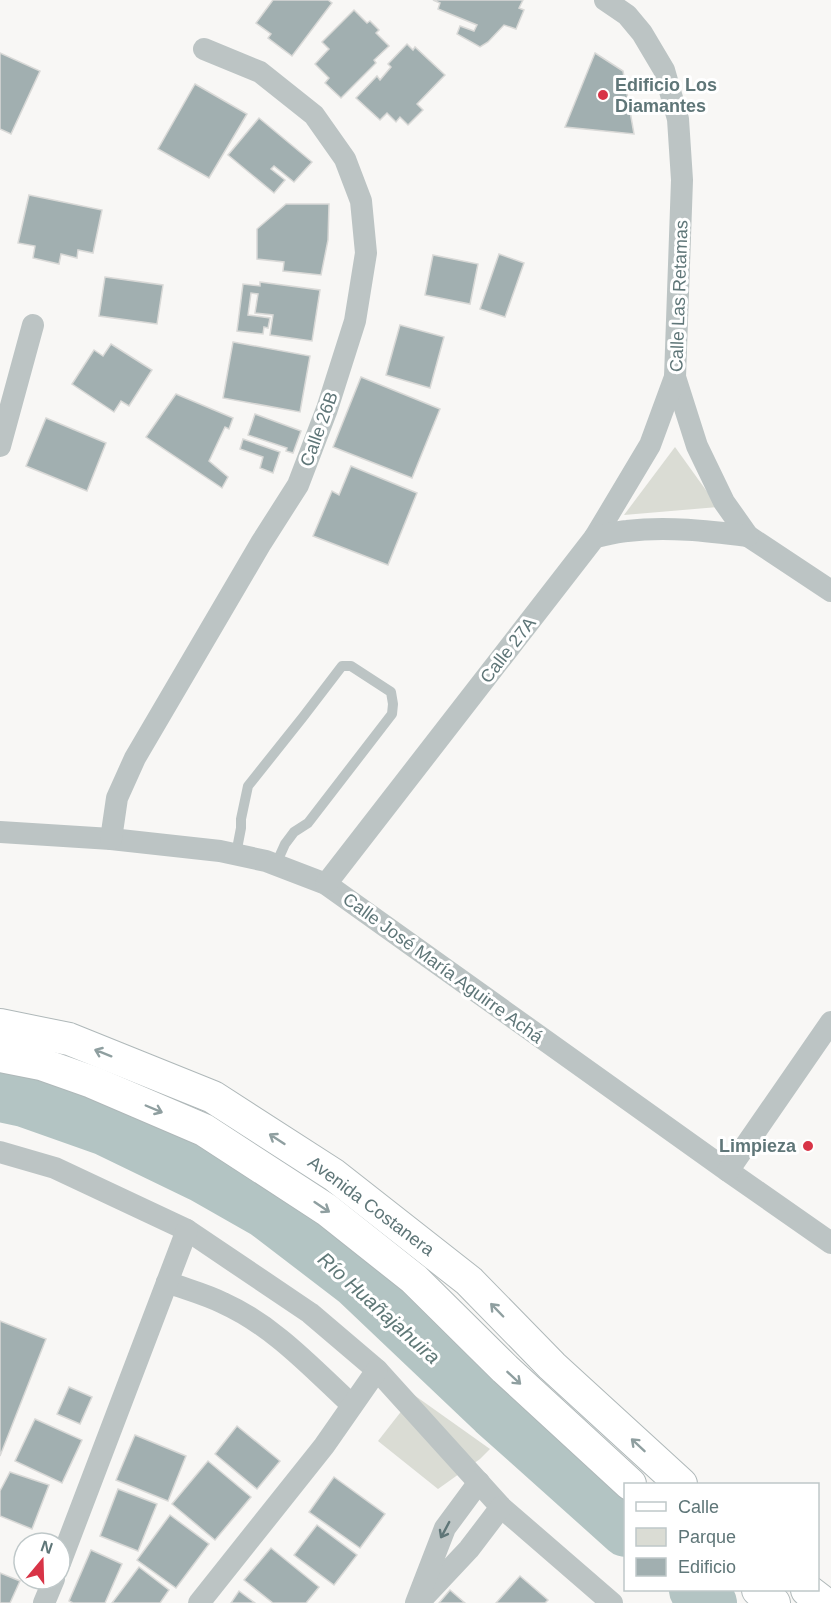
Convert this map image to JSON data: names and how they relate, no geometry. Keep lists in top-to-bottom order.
{
  "streets": {
    "main road": ["Avenida Costanera"],
    "street": [
      "Calle Las Retamas",
      "Calle 26B",
      "Calle 27A",
      "Calle José María Aguirre Achá"
    ]
  },
  "crossings": [
    ["Calle Las Retamas", "Calle 27A"],
    ["Calle 26B", "Calle José María Aguirre Achá"],
    ["Calle 27A", "Calle José María Aguirre Achá"]
  ],
  "water": ["Río Huañajahuira"],
  "places": ["Edificio Los Diamantes", "Limpieza"],
  "legend": ["Calle", "Parque", "Edificio"],
  "north": "top"
}
